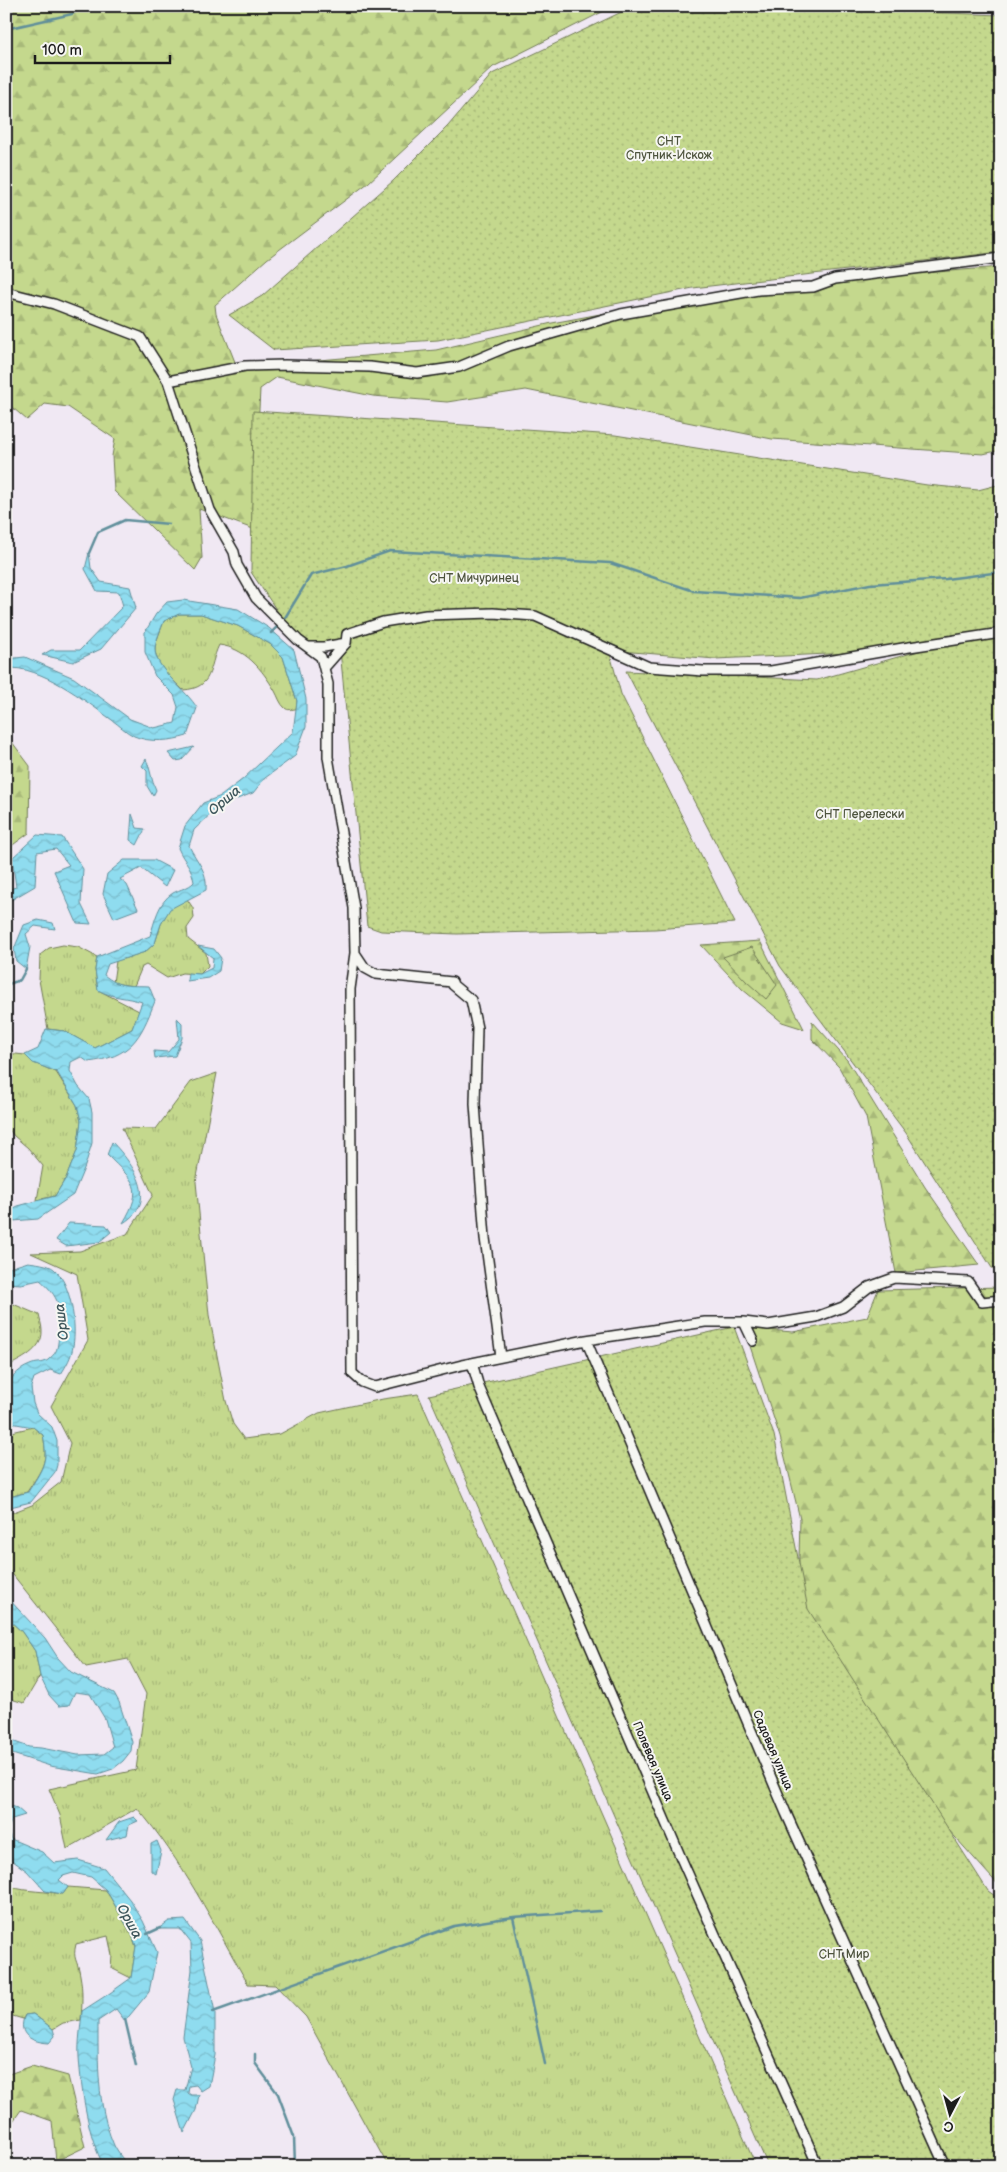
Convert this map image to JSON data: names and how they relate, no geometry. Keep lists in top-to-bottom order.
{
  "streets": {
    "street": ["Садовая улица", "Полевая улица"]
  },
  "water": ["Орша"],
  "parks": [
    "СНТ Спутник-Искож",
    "СНТ Мичуринец",
    "СНТ Перелески",
    "СНТ Мир"
  ],
  "scale_bar": "100 m",
  "north": "bottom"
}
